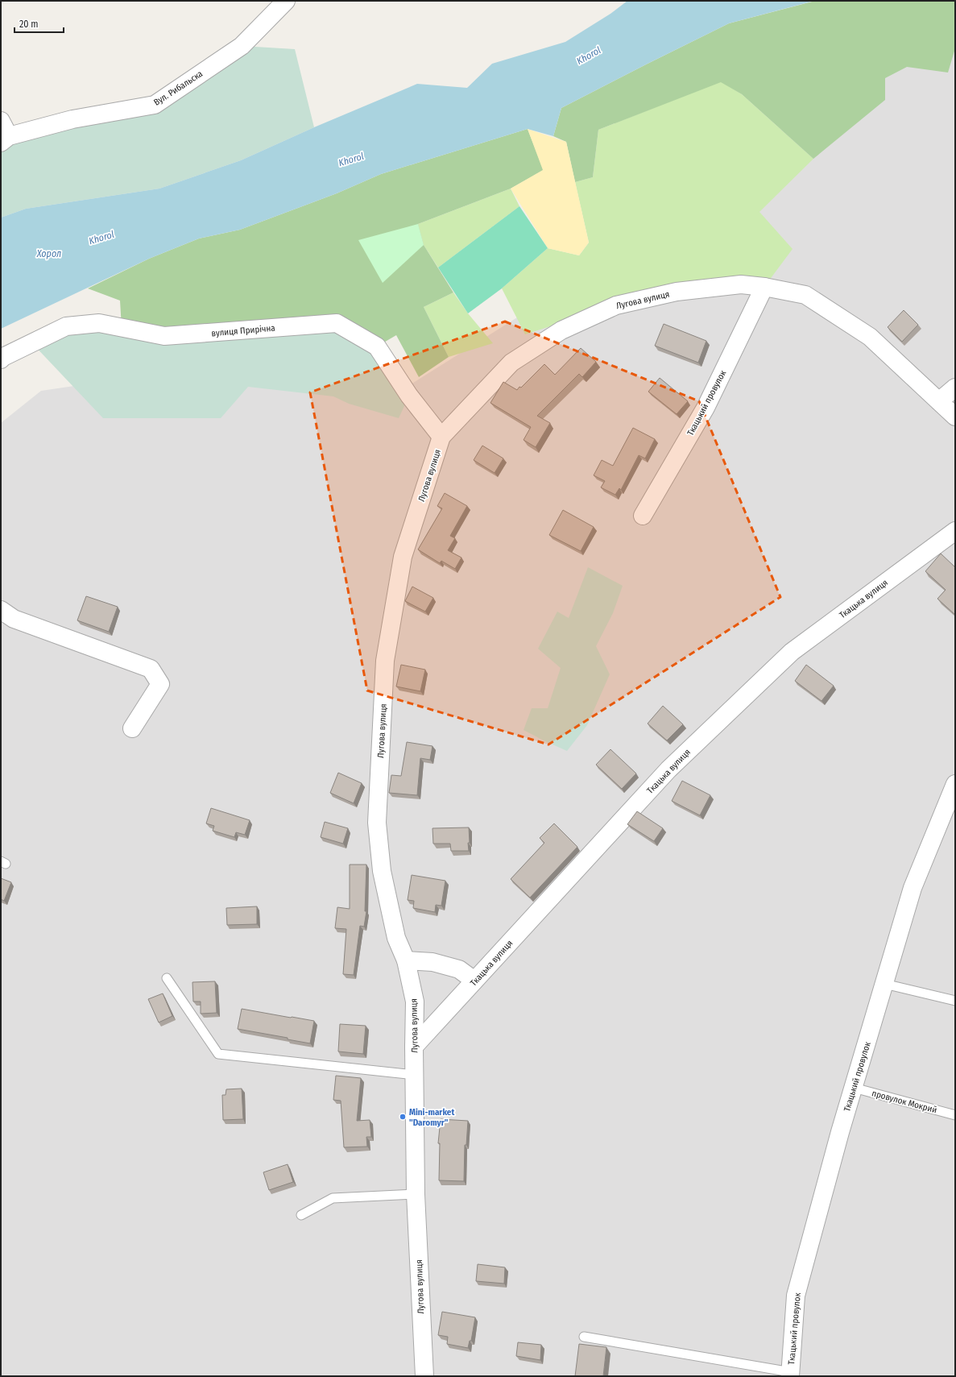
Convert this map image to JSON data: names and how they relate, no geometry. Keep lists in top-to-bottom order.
{
  "streets": {
    "street": [
      "Вул. Рибальска",
      "Лугова вулиця",
      "вулиця Прирічна",
      "Ткацький провулок",
      "Ткацька вулиця"
    ],
    "lane": ["провулок Мокрий"]
  },
  "crossings": [
    ["Лугова вулиця", "вулиця Прирічна"],
    ["Лугова вулиця", "Ткацький провулок"],
    ["Лугова вулиця", "Ткацька вулиця"],
    ["Ткацький провулок", "провулок Мокрий"]
  ],
  "water": ["Khorol", "Хорол"],
  "places": ["Mini-market \"Daromyr\""],
  "scale_bar": "20 m"
}
